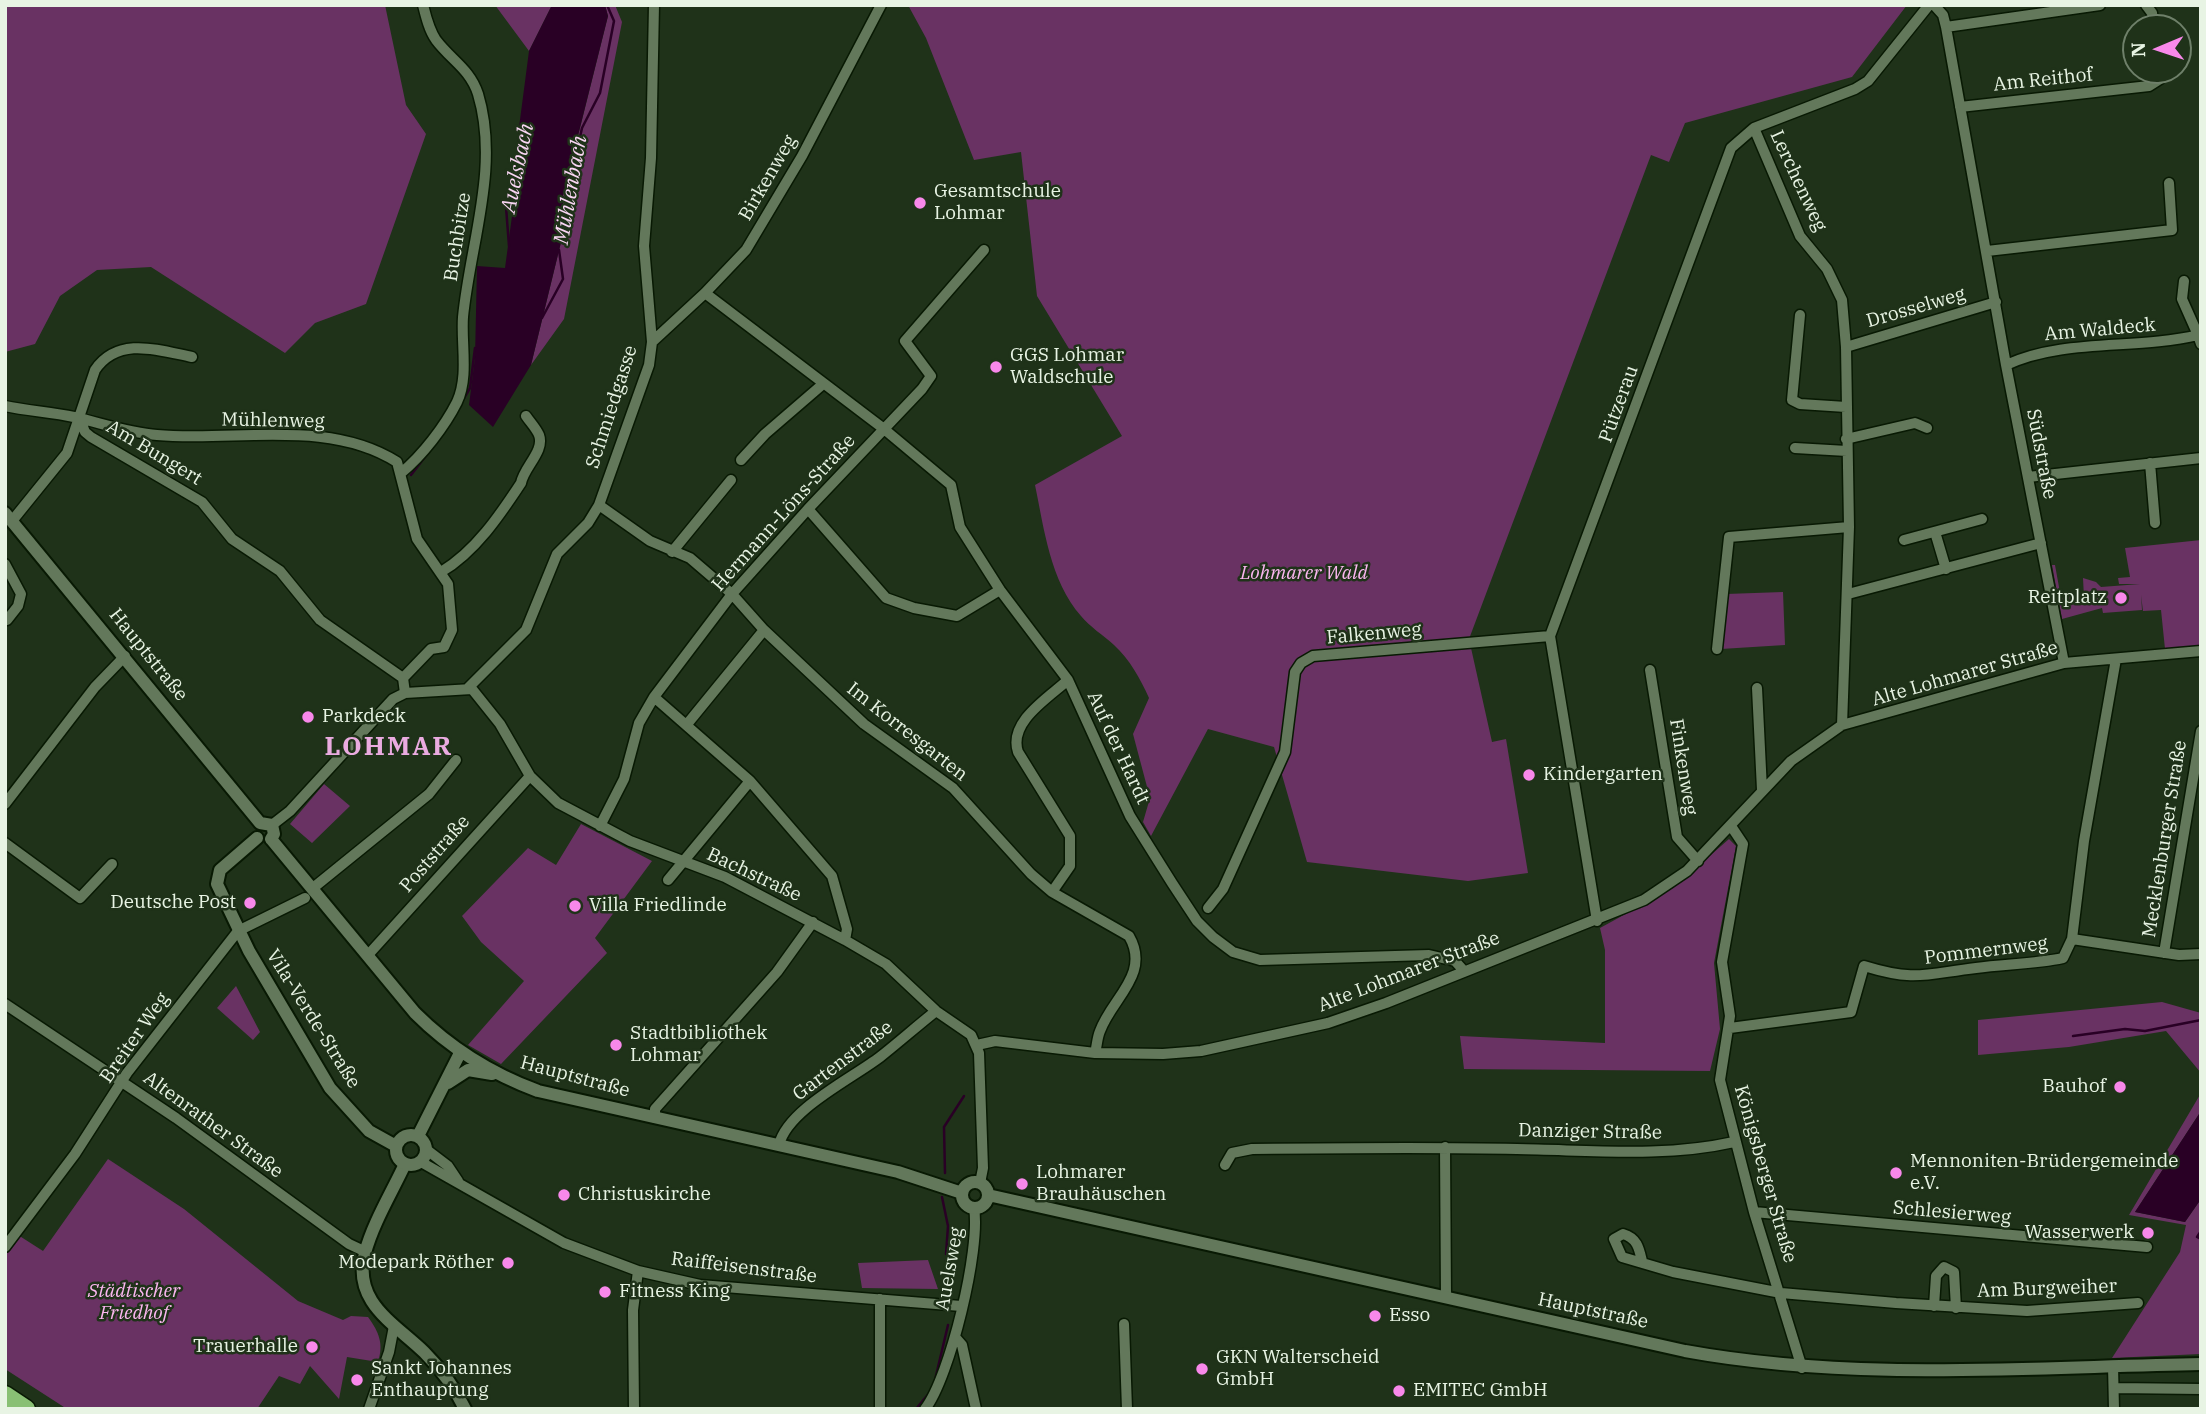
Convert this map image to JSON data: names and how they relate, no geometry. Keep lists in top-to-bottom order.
{
  "streets": {
    "main road": ["Hauptstraße", "Vila-Verde-Straße"],
    "street": [
      "Am Reithof",
      "Birkenweg",
      "Lerchenweg",
      "Buchbitze",
      "Drosselweg",
      "Am Waldeck",
      "Pützerau",
      "Schmiedgasse",
      "Mühlenweg",
      "Am Bungert",
      "Südstraße",
      "Hermann-Löns-Straße",
      "Falkenweg",
      "Alte Lohmarer Straße",
      "Im Korresgarten",
      "Auf der Hardt",
      "Finkenweg",
      "Mecklenburger Straße",
      "Poststraße",
      "Bachstraße",
      "Pommernweg",
      "Breiter Weg",
      "Gartenstraße",
      "Altenrather Straße",
      "Danziger Straße",
      "Königsberger Straße",
      "Schlesierweg",
      "Raiffeisenstraße",
      "Auelsweg",
      "Am Burgweiher"
    ]
  },
  "crossings": [
    ["Am Reithof", "Südstraße"],
    ["Birkenweg", "Schmiedgasse"],
    ["Birkenweg", "Auf der Hardt"],
    ["Lerchenweg", "Drosselweg"],
    ["Lerchenweg", "Pützerau"],
    ["Lerchenweg", "Alte Lohmarer Straße"],
    ["Buchbitze", "Mühlenweg"],
    ["Drosselweg", "Südstraße"],
    ["Am Waldeck", "Südstraße"],
    ["Pützerau", "Südstraße"],
    ["Pützerau", "Falkenweg"],
    ["Pützerau", "Alte Lohmarer Straße"],
    ["Schmiedgasse", "Im Korresgarten"],
    ["Schmiedgasse", "Bachstraße"],
    ["Mühlenweg", "Am Bungert"],
    ["Südstraße", "Alte Lohmarer Straße"],
    ["Hermann-Löns-Straße", "Im Korresgarten"],
    ["Hermann-Löns-Straße", "Auf der Hardt"],
    ["Hermann-Löns-Straße", "Bachstraße"],
    ["Hauptstraße", "Poststraße"],
    ["Hauptstraße", "Vila-Verde-Straße"],
    ["Hauptstraße", "Breiter Weg"],
    ["Hauptstraße", "Gartenstraße"],
    ["Hauptstraße", "Königsberger Straße"],
    ["Hauptstraße", "Auelsweg"],
    ["Alte Lohmarer Straße", "Im Korresgarten"],
    ["Alte Lohmarer Straße", "Auf der Hardt"],
    ["Alte Lohmarer Straße", "Finkenweg"],
    ["Alte Lohmarer Straße", "Bachstraße"],
    ["Alte Lohmarer Straße", "Pommernweg"],
    ["Alte Lohmarer Straße", "Königsberger Straße"],
    ["Poststraße", "Bachstraße"],
    ["Bachstraße", "Gartenstraße"],
    ["Pommernweg", "Königsberger Straße"],
    ["Vila-Verde-Straße", "Breiter Weg"],
    ["Vila-Verde-Straße", "Raiffeisenstraße"],
    ["Breiter Weg", "Altenrather Straße"],
    ["Danziger Straße", "Königsberger Straße"],
    ["Königsberger Straße", "Schlesierweg"],
    ["Königsberger Straße", "Am Burgweiher"],
    ["Raiffeisenstraße", "Auelsweg"]
  ],
  "districts": ["LOHMAR"],
  "water": ["Auelsbach", "Mühlenbach"],
  "parks": ["Lohmarer Wald", "Städtischer Friedhof"],
  "places": [
    "Gesamtschule Lohmar",
    "GGS Lohmar Waldschule",
    "Reitplatz",
    "Parkdeck",
    "Kindergarten",
    "Deutsche Post",
    "Villa Friedlinde",
    "Stadtbibliothek Lohmar",
    "Bauhof",
    "Mennoniten-Brüdergemeinde e.V.",
    "Lohmarer Brauhäuschen",
    "Christuskirche",
    "Wasserwerk",
    "Modepark Röther",
    "Fitness King",
    "Esso",
    "Trauerhalle",
    "GKN Walterscheid GmbH",
    "Sankt Johannes Enthauptung",
    "EMITEC GmbH"
  ],
  "north": "left"
}
